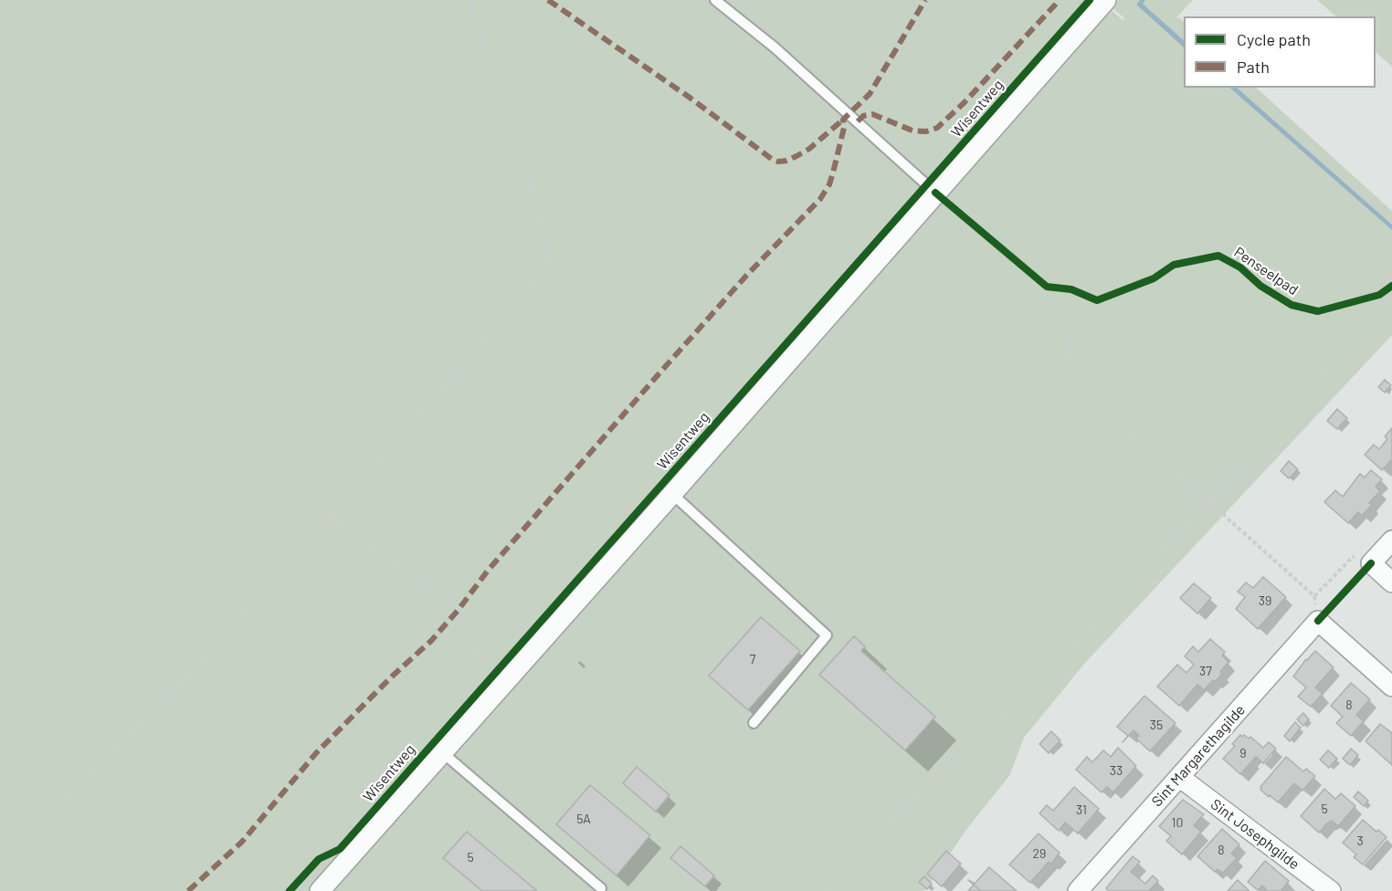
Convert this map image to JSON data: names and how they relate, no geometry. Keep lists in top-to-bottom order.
{
  "streets": {
    "street": ["Wisentweg", "Sint Margarethagilde", "Sint Josephgilde"],
    "cycle path": ["Penseelpad"]
  },
  "crossings": [
    ["Sint Margarethagilde", "Sint Josephgilde"]
  ],
  "house_numbers": [
    "39",
    "7",
    "37",
    "8",
    "35",
    "9",
    "33",
    "5",
    "31",
    "5A",
    "10",
    "3",
    "8",
    "29",
    "5"
  ],
  "legend": ["Cycle path", "Path"]
}
